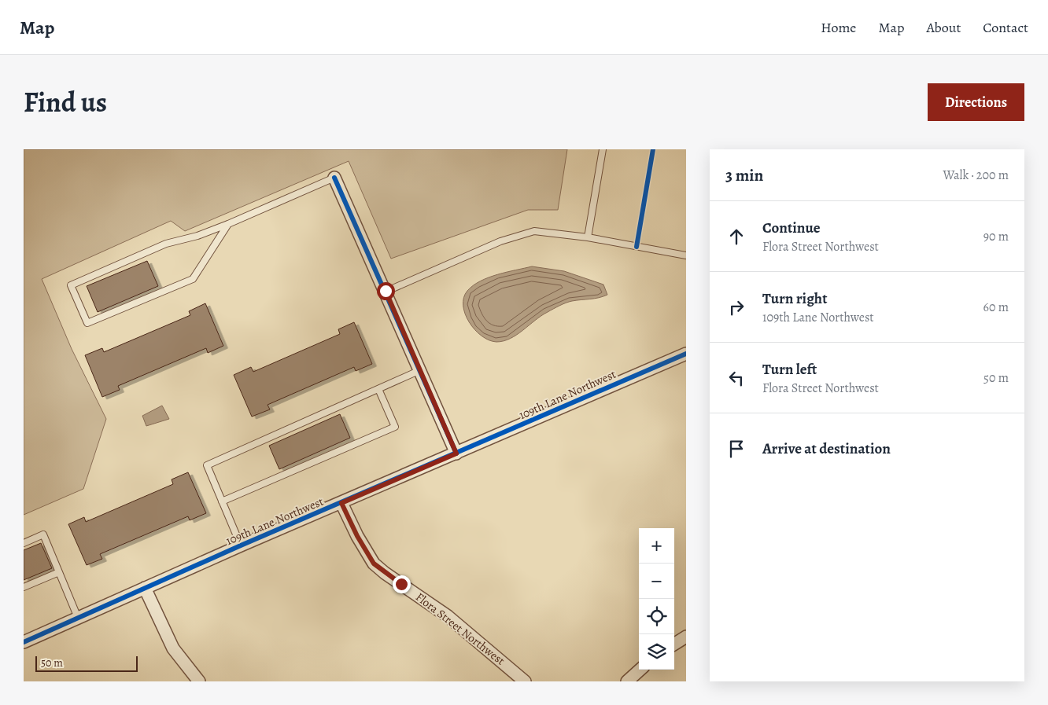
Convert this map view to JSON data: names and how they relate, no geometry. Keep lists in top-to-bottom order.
{
  "streets": {
    "street": ["109th Lane Northwest", "Flora Street Northwest"]
  },
  "crossings": [
    ["109th Lane Northwest", "Flora Street Northwest"]
  ],
  "scale_bar": "50 m",
  "page": {
    "header": "Map",
    "nav": [
      "Home",
      "Map",
      "About",
      "Contact"
    ],
    "title": "Find us",
    "buttons": "Directions",
    "heading": ["3 min", "Walk · 200 m"],
    "list": [
      ["Continue", "Flora Street Northwest", "90 m"],
      ["Turn right", "109th Lane Northwest", "60 m"],
      ["Turn left", "Flora Street Northwest", "50 m"],
      "Arrive at destination"
    ],
    "map_buttons": ["+", "−"],
    "scale": "50 m"
  }
}
